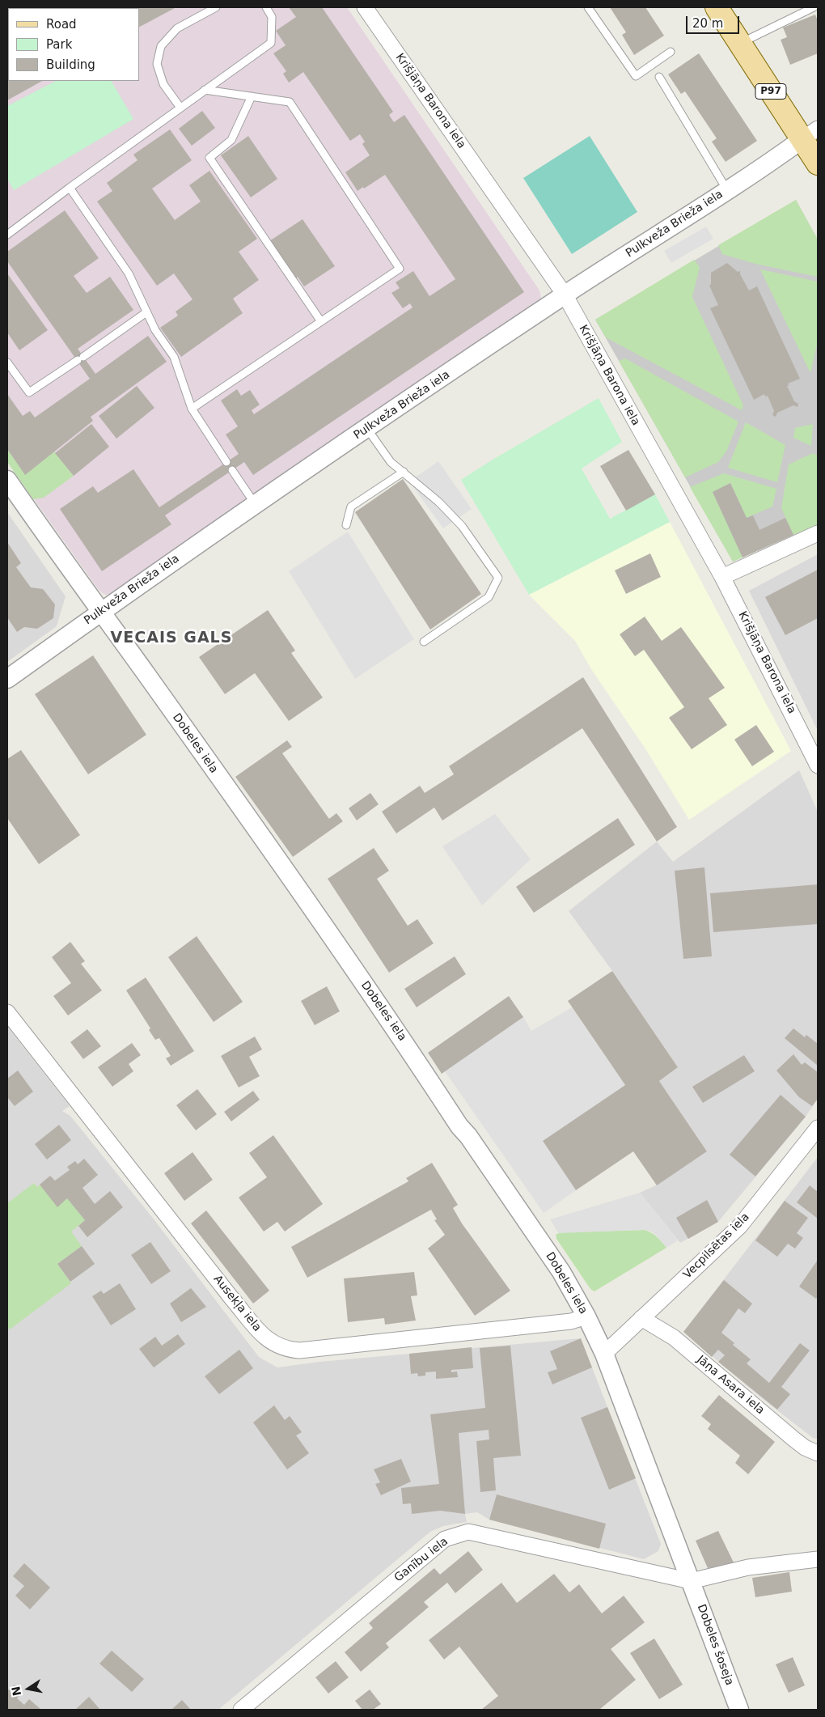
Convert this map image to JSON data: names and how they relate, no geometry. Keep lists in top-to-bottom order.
{
  "streets": {
    "main road": ["P97"],
    "street": [
      "Krišjāņa Barona iela",
      "Pulkveža Brieža iela",
      "Dobeles iela",
      "Vecpilsētas iela",
      "Ausekļa iela",
      "Jāņa Asara iela",
      "Ganību iela",
      "Dobeles šoseja"
    ]
  },
  "crossings": [
    ["P97", "Pulkveža Brieža iela"],
    ["Krišjāņa Barona iela", "Pulkveža Brieža iela"],
    ["Pulkveža Brieža iela", "Dobeles iela"],
    ["Dobeles iela", "Vecpilsētas iela"],
    ["Dobeles iela", "Ausekļa iela"],
    ["Dobeles iela", "Ganību iela"],
    ["Dobeles iela", "Dobeles šoseja"],
    ["Vecpilsētas iela", "Jāņa Asara iela"],
    ["Ganību iela", "Dobeles šoseja"]
  ],
  "districts": ["VECAIS GALS"],
  "legend": ["Road", "Park", "Building"],
  "scale_bar": "20 m",
  "north": "left"
}
